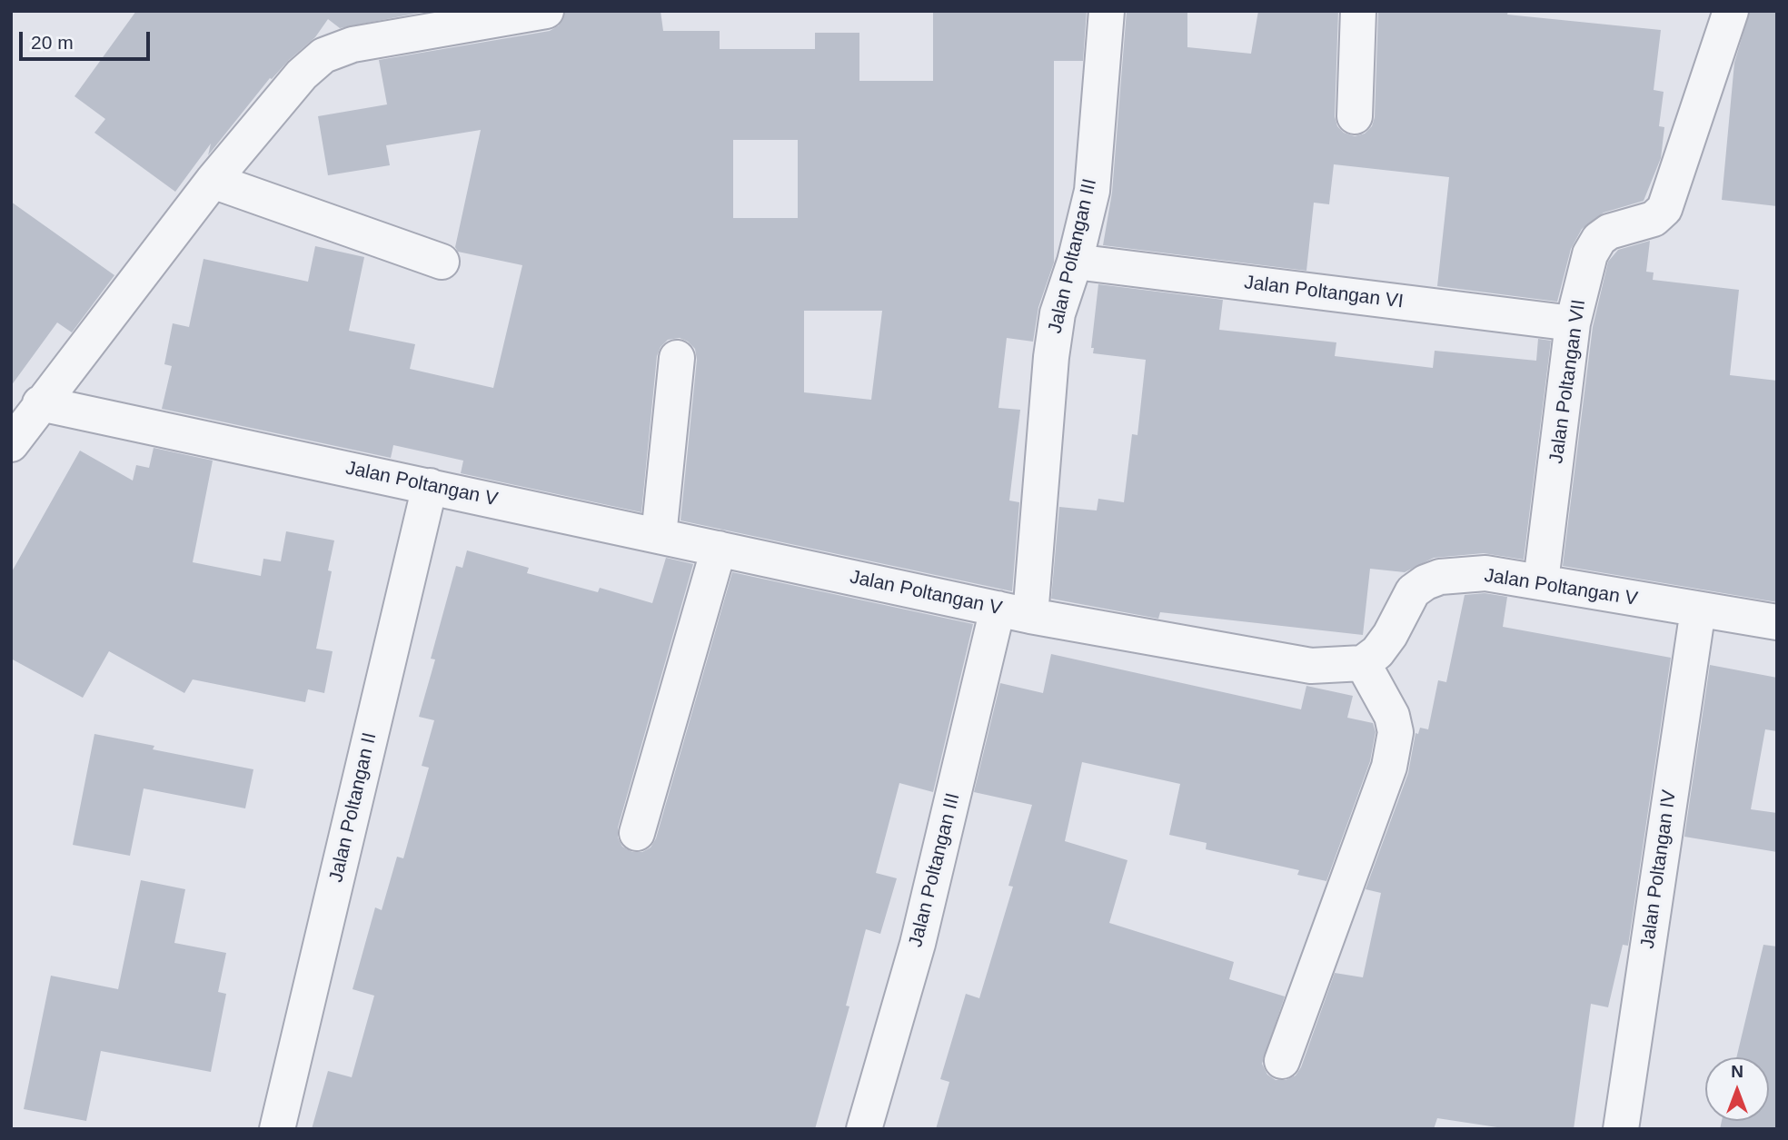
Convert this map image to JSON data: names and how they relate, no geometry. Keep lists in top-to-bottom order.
{
  "streets": {
    "street": [
      "Jalan Poltangan III",
      "Jalan Poltangan VI",
      "Jalan Poltangan VII",
      "Jalan Poltangan V",
      "Jalan Poltangan II",
      "Jalan Poltangan IV"
    ]
  },
  "crossings": [
    ["Jalan Poltangan III", "Jalan Poltangan VI"],
    ["Jalan Poltangan III", "Jalan Poltangan V"],
    ["Jalan Poltangan VI", "Jalan Poltangan VII"],
    ["Jalan Poltangan VII", "Jalan Poltangan V"],
    ["Jalan Poltangan V", "Jalan Poltangan II"],
    ["Jalan Poltangan V", "Jalan Poltangan IV"]
  ],
  "scale_bar": "20 m",
  "north": "top"
}
